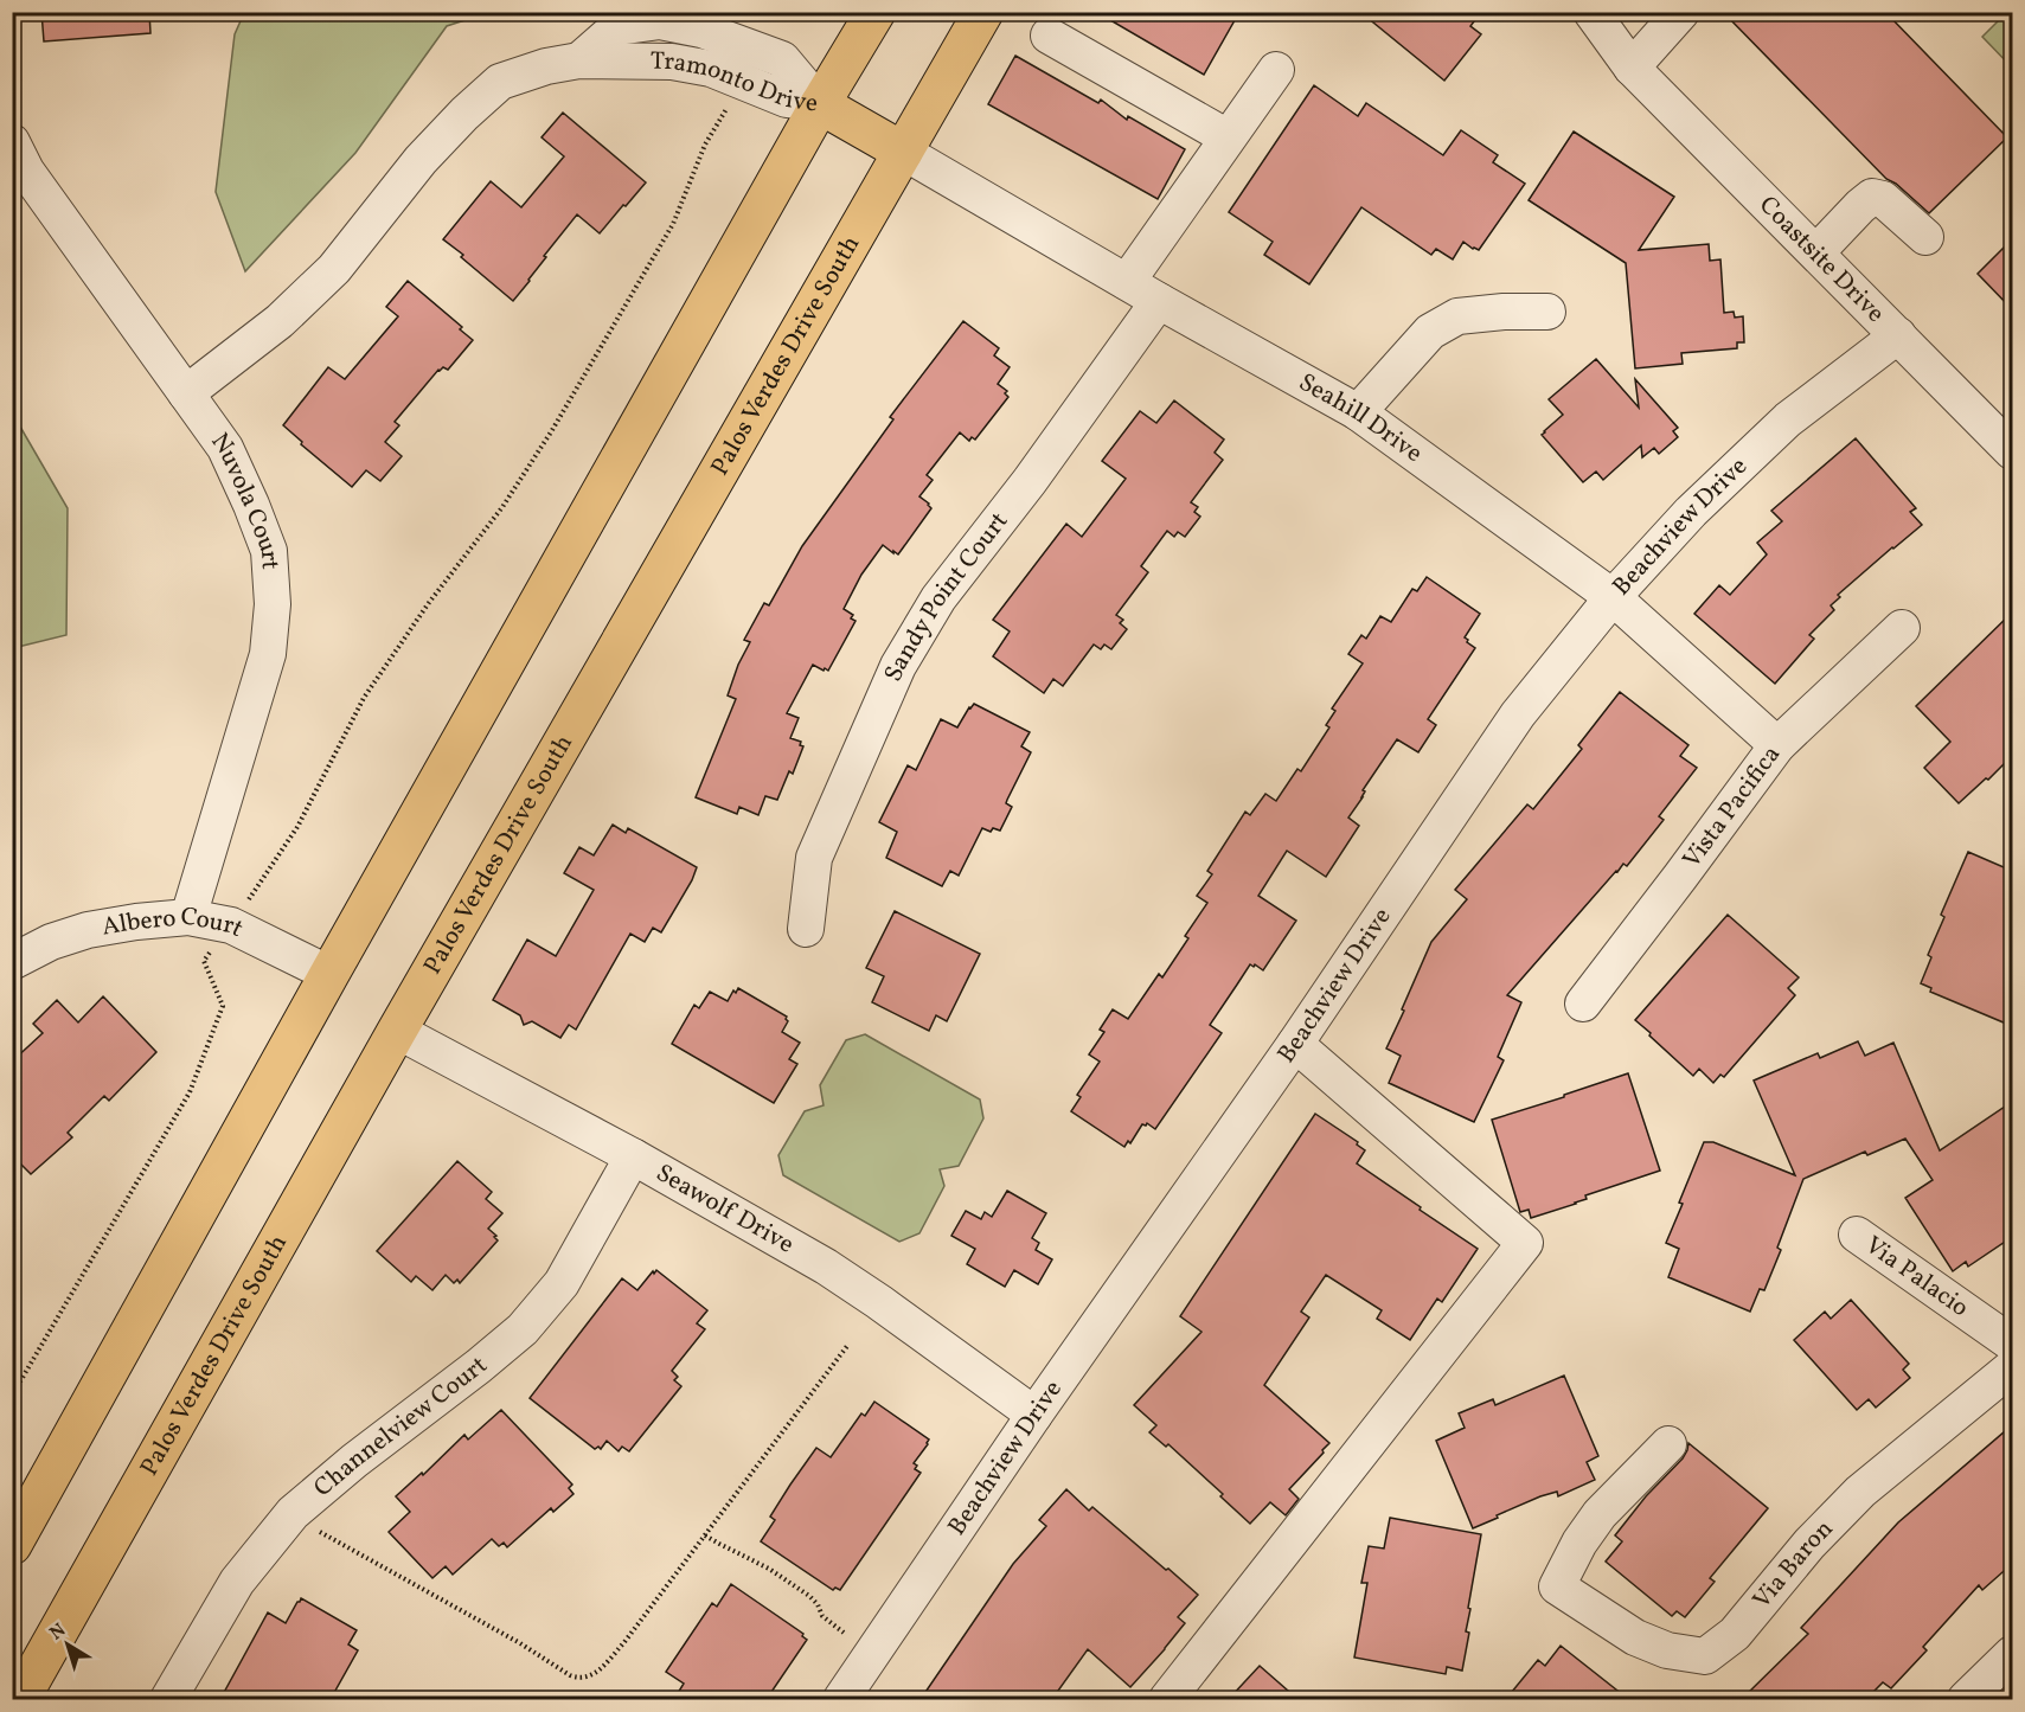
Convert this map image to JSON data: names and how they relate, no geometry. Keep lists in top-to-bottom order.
{
  "streets": {
    "main road": ["Palos Verdes Drive South"],
    "street": [
      "Tramonto Drive",
      "Coastsite Drive",
      "Seahill Drive",
      "Nuvola Court",
      "Beachview Drive",
      "Sandy Point Court",
      "Vista Pacifica",
      "Albero Court",
      "Seawolf Drive",
      "Via Palacio",
      "Channelview Court",
      "Via Baron"
    ]
  },
  "crossings": [
    ["Tramonto Drive", "Nuvola Court"],
    ["Coastsite Drive", "Beachview Drive"],
    ["Palos Verdes Drive South", "Seahill Drive"],
    ["Palos Verdes Drive South", "Seawolf Drive"],
    ["Seahill Drive", "Beachview Drive"],
    ["Seahill Drive", "Sandy Point Court"],
    ["Seahill Drive", "Vista Pacifica"],
    ["Nuvola Court", "Albero Court"],
    ["Beachview Drive", "Seawolf Drive"],
    ["Seawolf Drive", "Channelview Court"]
  ],
  "north": "top left"
}
